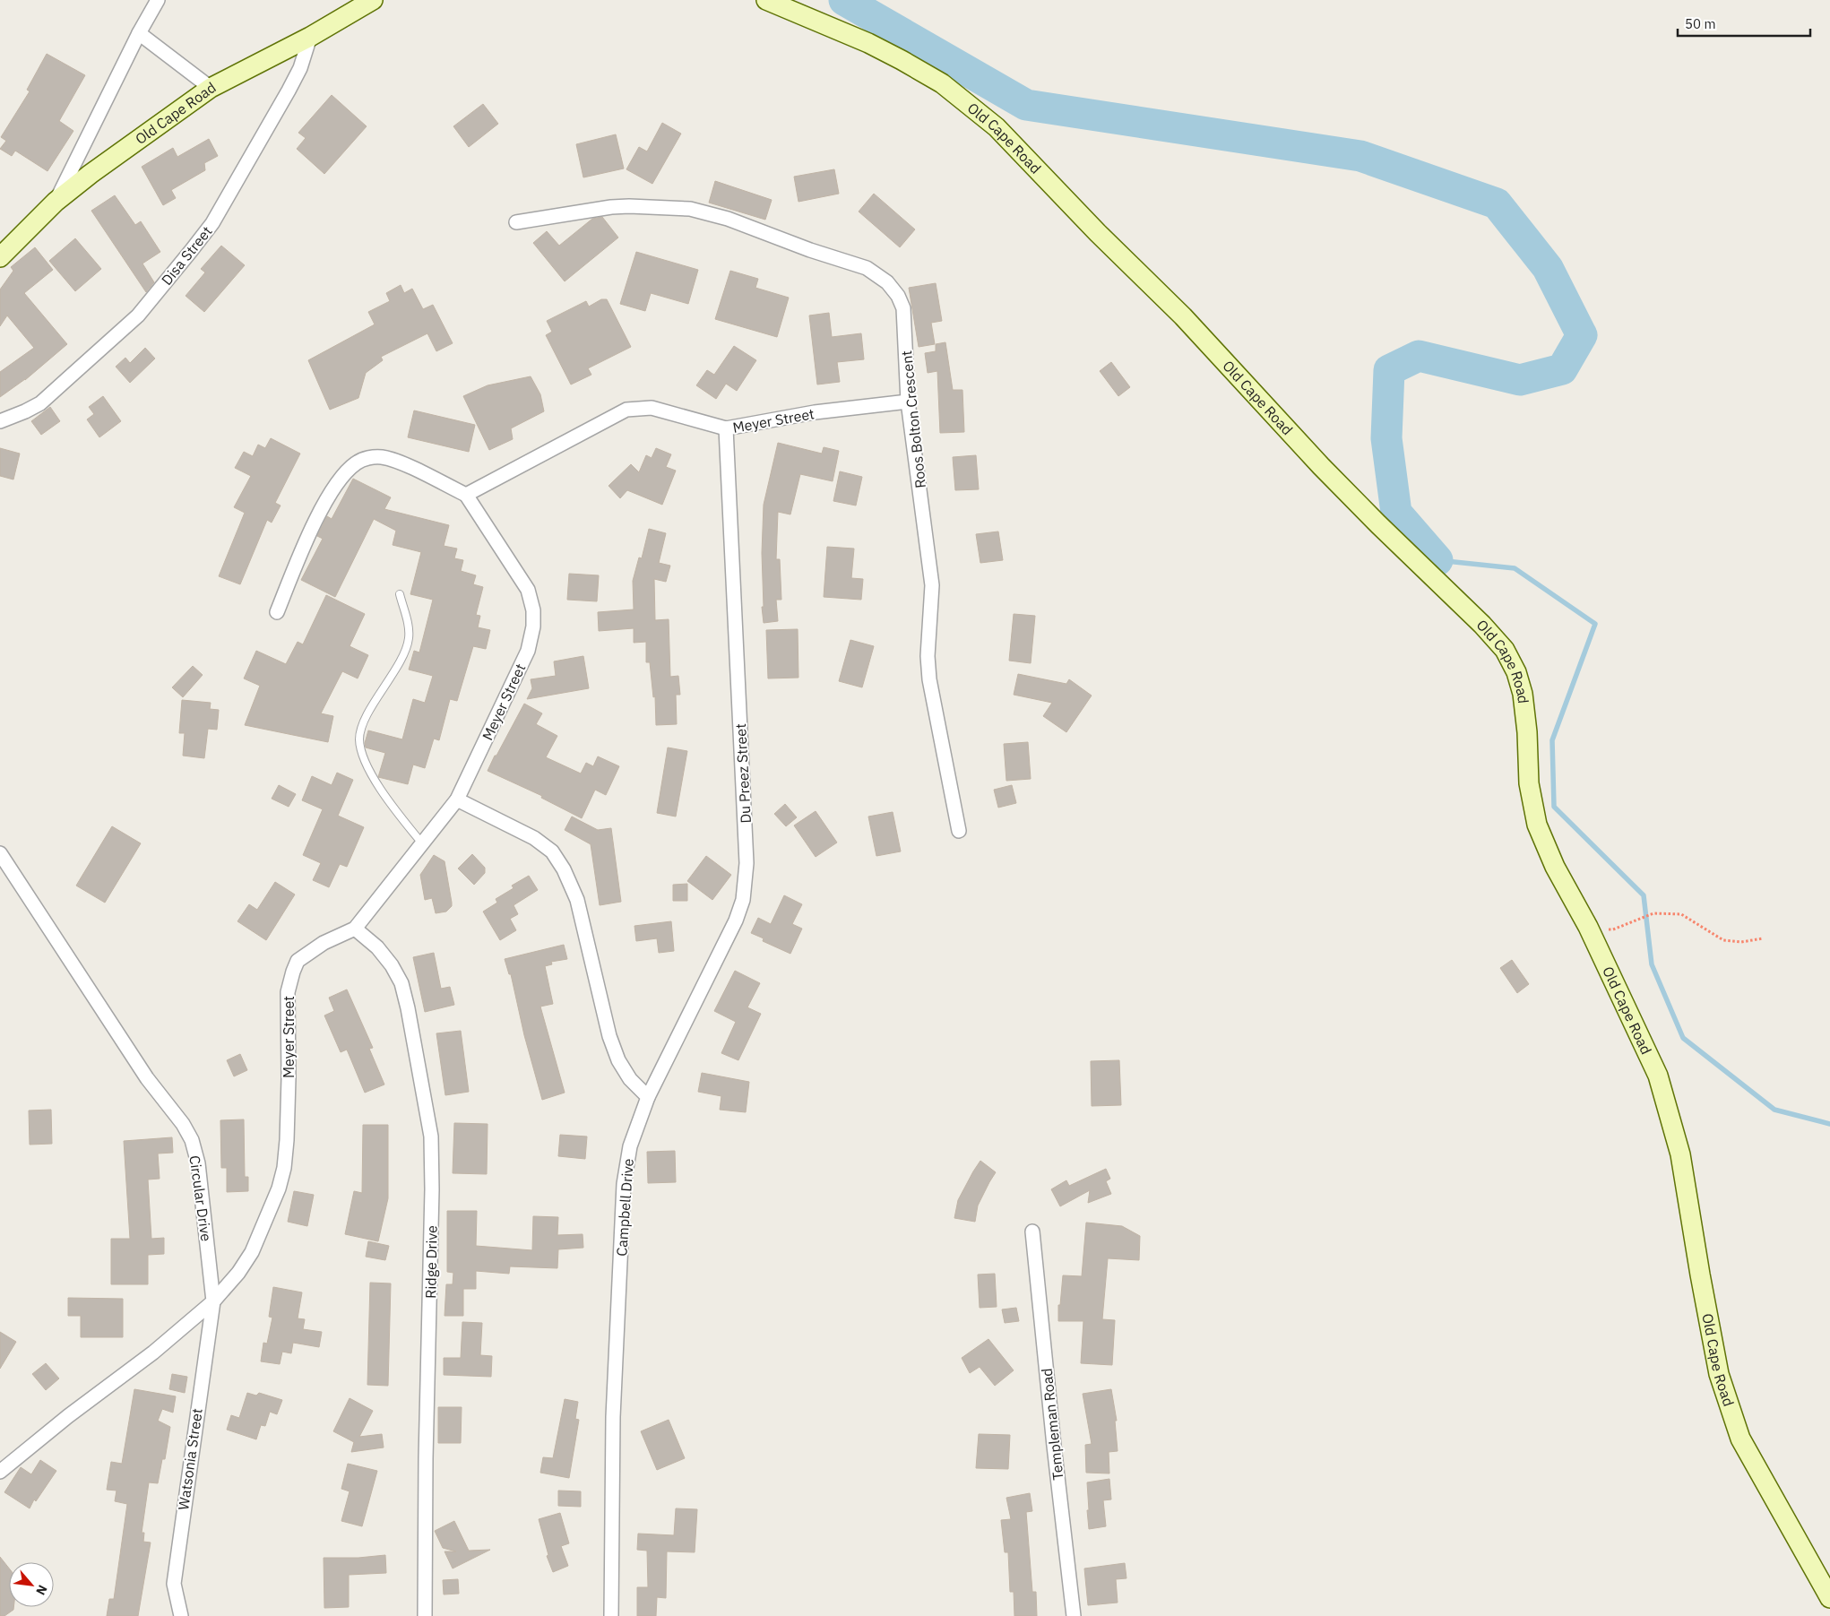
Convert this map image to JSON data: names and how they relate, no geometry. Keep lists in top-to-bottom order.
{
  "streets": {
    "street": [
      "Old Cape Road",
      "Disa Street",
      "Roos Bolton Crescent",
      "Meyer Street",
      "Du Preez Street",
      "Circular Drive",
      "Campbell Drive",
      "Ridge Drive",
      "Templeman Road",
      "Watsonia Street"
    ]
  },
  "crossings": [
    ["Old Cape Road", "Disa Street"],
    ["Roos Bolton Crescent", "Meyer Street"],
    ["Meyer Street", "Du Preez Street"],
    ["Meyer Street", "Circular Drive"],
    ["Meyer Street", "Ridge Drive"],
    ["Meyer Street", "Watsonia Street"],
    ["Du Preez Street", "Campbell Drive"],
    ["Circular Drive", "Watsonia Street"]
  ],
  "scale_bar": "50 m",
  "north": "bottom right"
}
